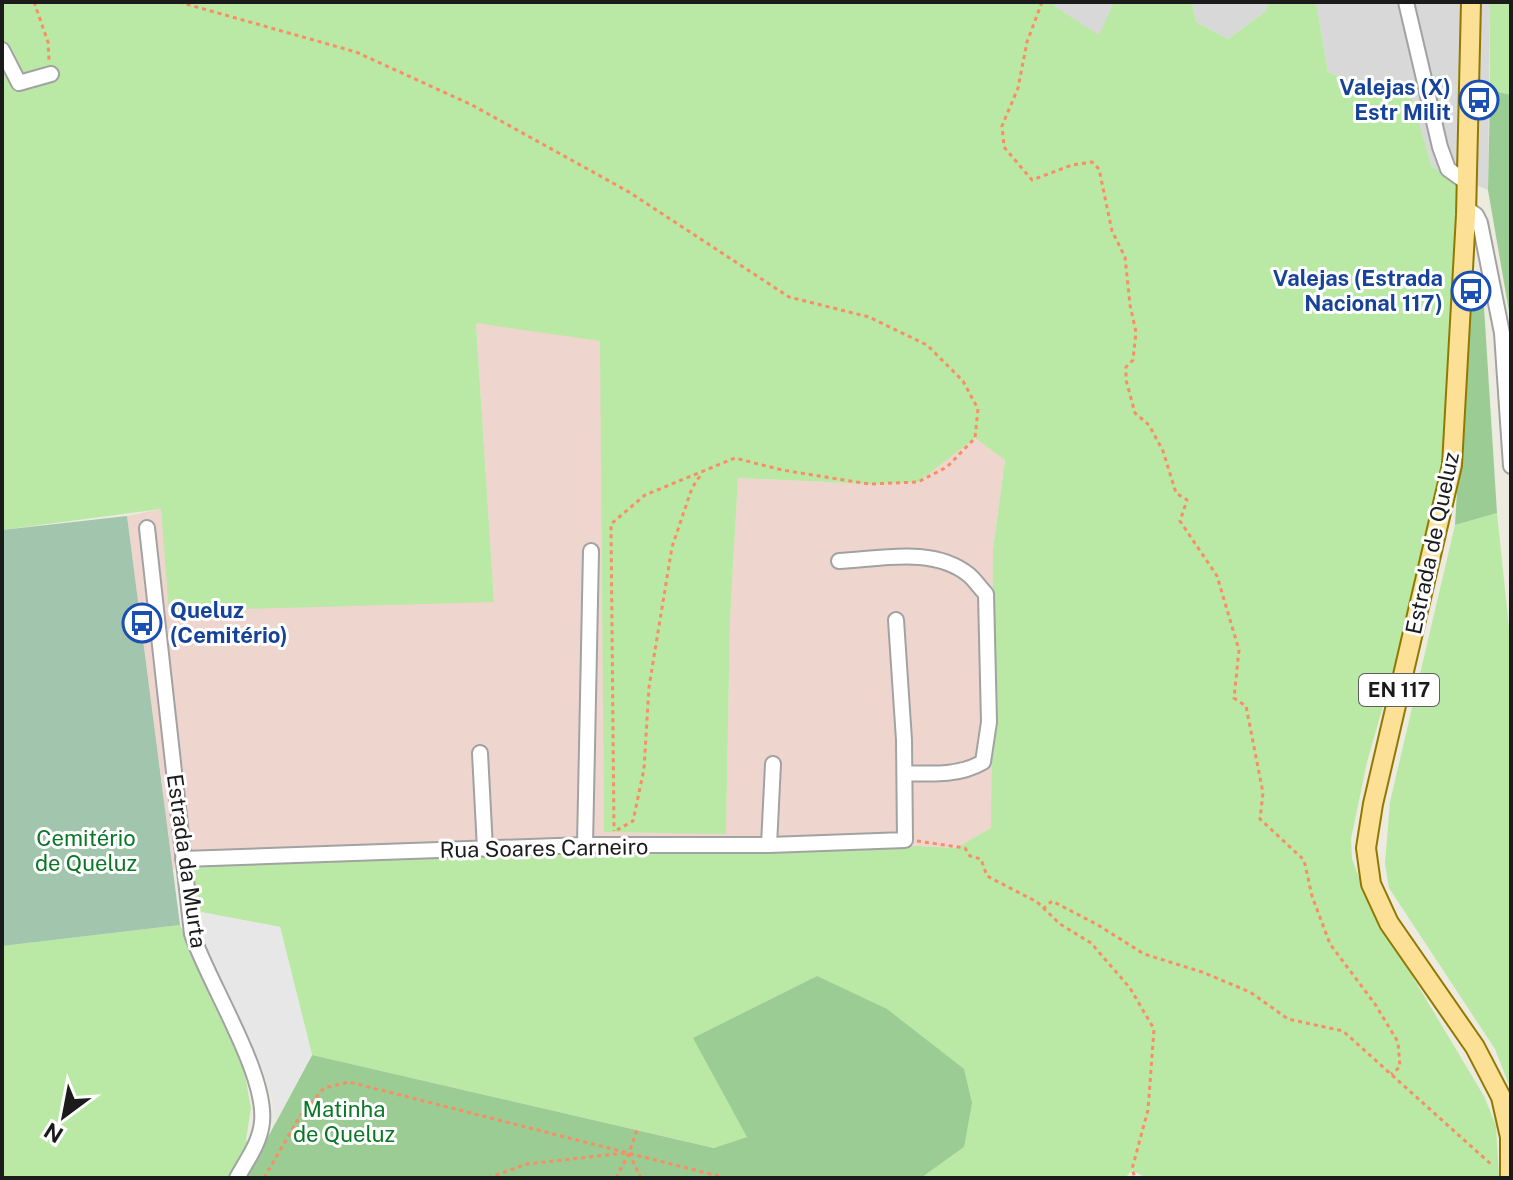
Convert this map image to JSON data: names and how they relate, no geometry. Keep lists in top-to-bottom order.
{
  "streets": {
    "main road": ["Estrada de Queluz", "EN 117"],
    "street": ["Rua Soares Carneiro", "Estrada da Murta"]
  },
  "crossings": [
    ["Estrada de Queluz", "EN 117"],
    ["Rua Soares Carneiro", "Estrada da Murta"]
  ],
  "parks": ["Cemitério de Queluz", "Matinha de Queluz"],
  "places": {
    "bus stop": ["Valejas (X) Estr Milit", "Valejas (Estrada Nacional 117)", "Queluz (Cemitério)"]
  },
  "north": "bottom left"
}
